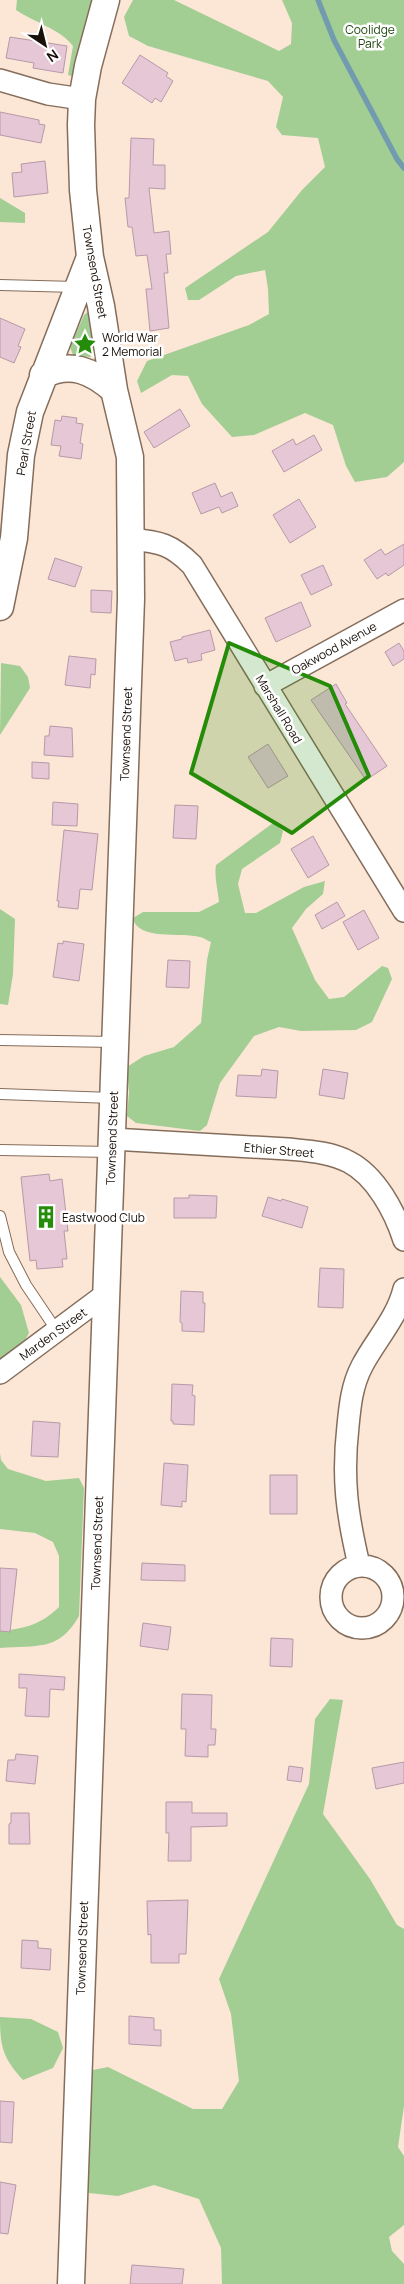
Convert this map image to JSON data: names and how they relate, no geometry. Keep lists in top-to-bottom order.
{
  "streets": {
    "street": [
      "Townsend Street",
      "Pearl Street",
      "Oakwood Avenue",
      "Marshall Road",
      "Ethier Street",
      "Marden Street"
    ]
  },
  "crossings": [
    ["Townsend Street", "Pearl Street"],
    ["Townsend Street", "Marshall Road"],
    ["Townsend Street", "Ethier Street"],
    ["Townsend Street", "Marden Street"],
    ["Oakwood Avenue", "Marshall Road"]
  ],
  "parks": ["Coolidge Park"],
  "places": {
    "place": ["World War 2 Memorial"],
    "building": ["Eastwood Club"]
  },
  "north": "bottom right"
}
